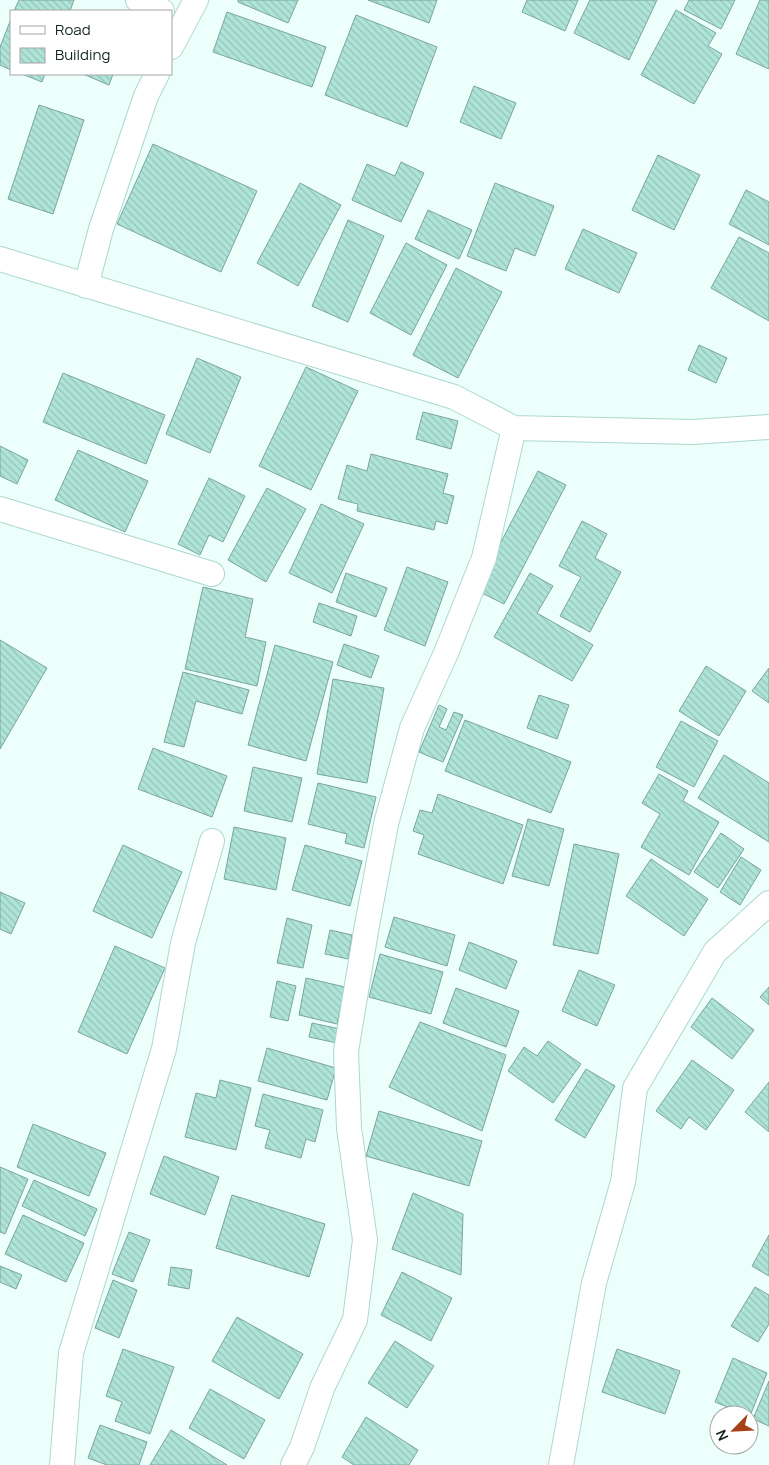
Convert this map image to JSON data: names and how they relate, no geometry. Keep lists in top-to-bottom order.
{
  "legend": ["Road", "Building"],
  "north": "bottom left"
}
